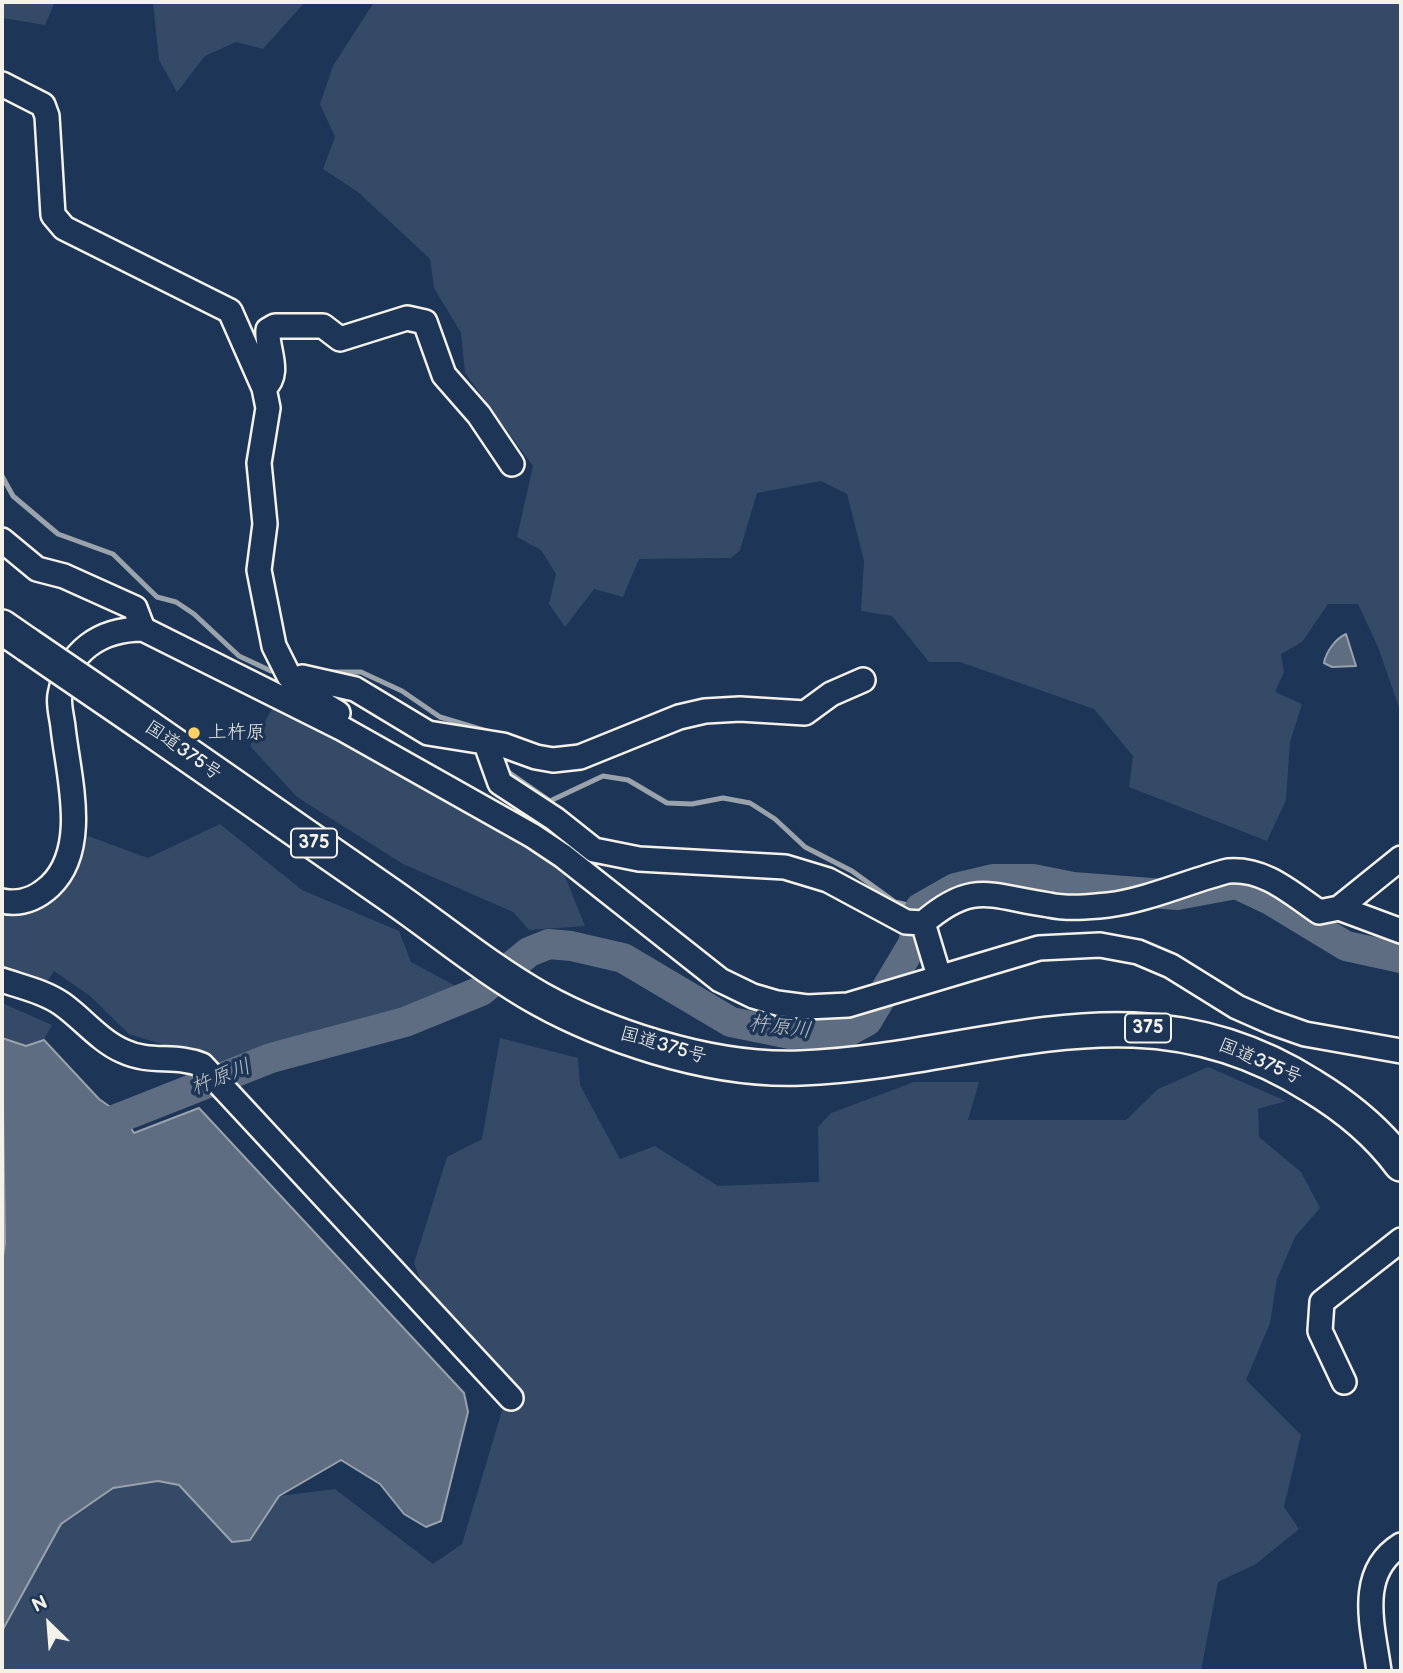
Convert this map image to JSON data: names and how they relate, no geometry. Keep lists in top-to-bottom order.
{
  "streets": {
    "highway": ["国道375号", "375"]
  },
  "water": ["杵原川"],
  "places": ["上杵原"],
  "north": "top left"
}
